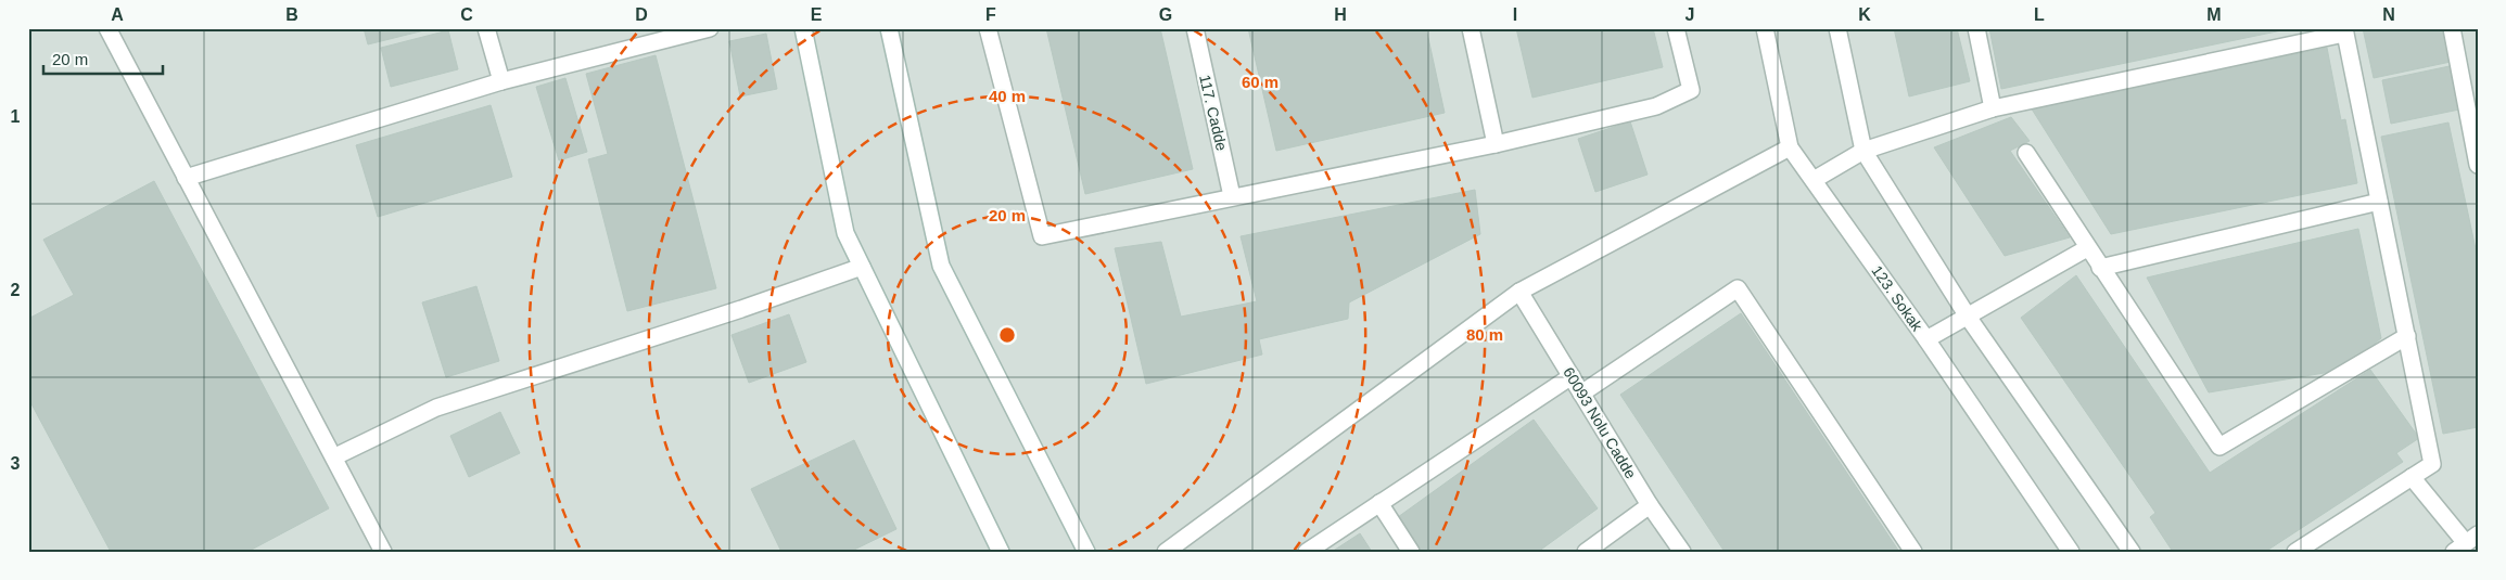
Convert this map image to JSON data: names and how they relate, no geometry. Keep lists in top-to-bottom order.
{
  "streets": {
    "street": ["117. Cadde", "123. Sokak", "60093 Nolu Cadde"]
  },
  "scale_bar": "20 m",
  "grid": {
    "columns": [
      "A",
      "B",
      "C",
      "D",
      "E",
      "F",
      "G",
      "H",
      "I",
      "J",
      "K",
      "L",
      "M",
      "N"
    ],
    "rows": ["1", "2", "3"]
  },
  "rings": [
    "60 m",
    "40 m",
    "20 m",
    "80 m"
  ]
}
